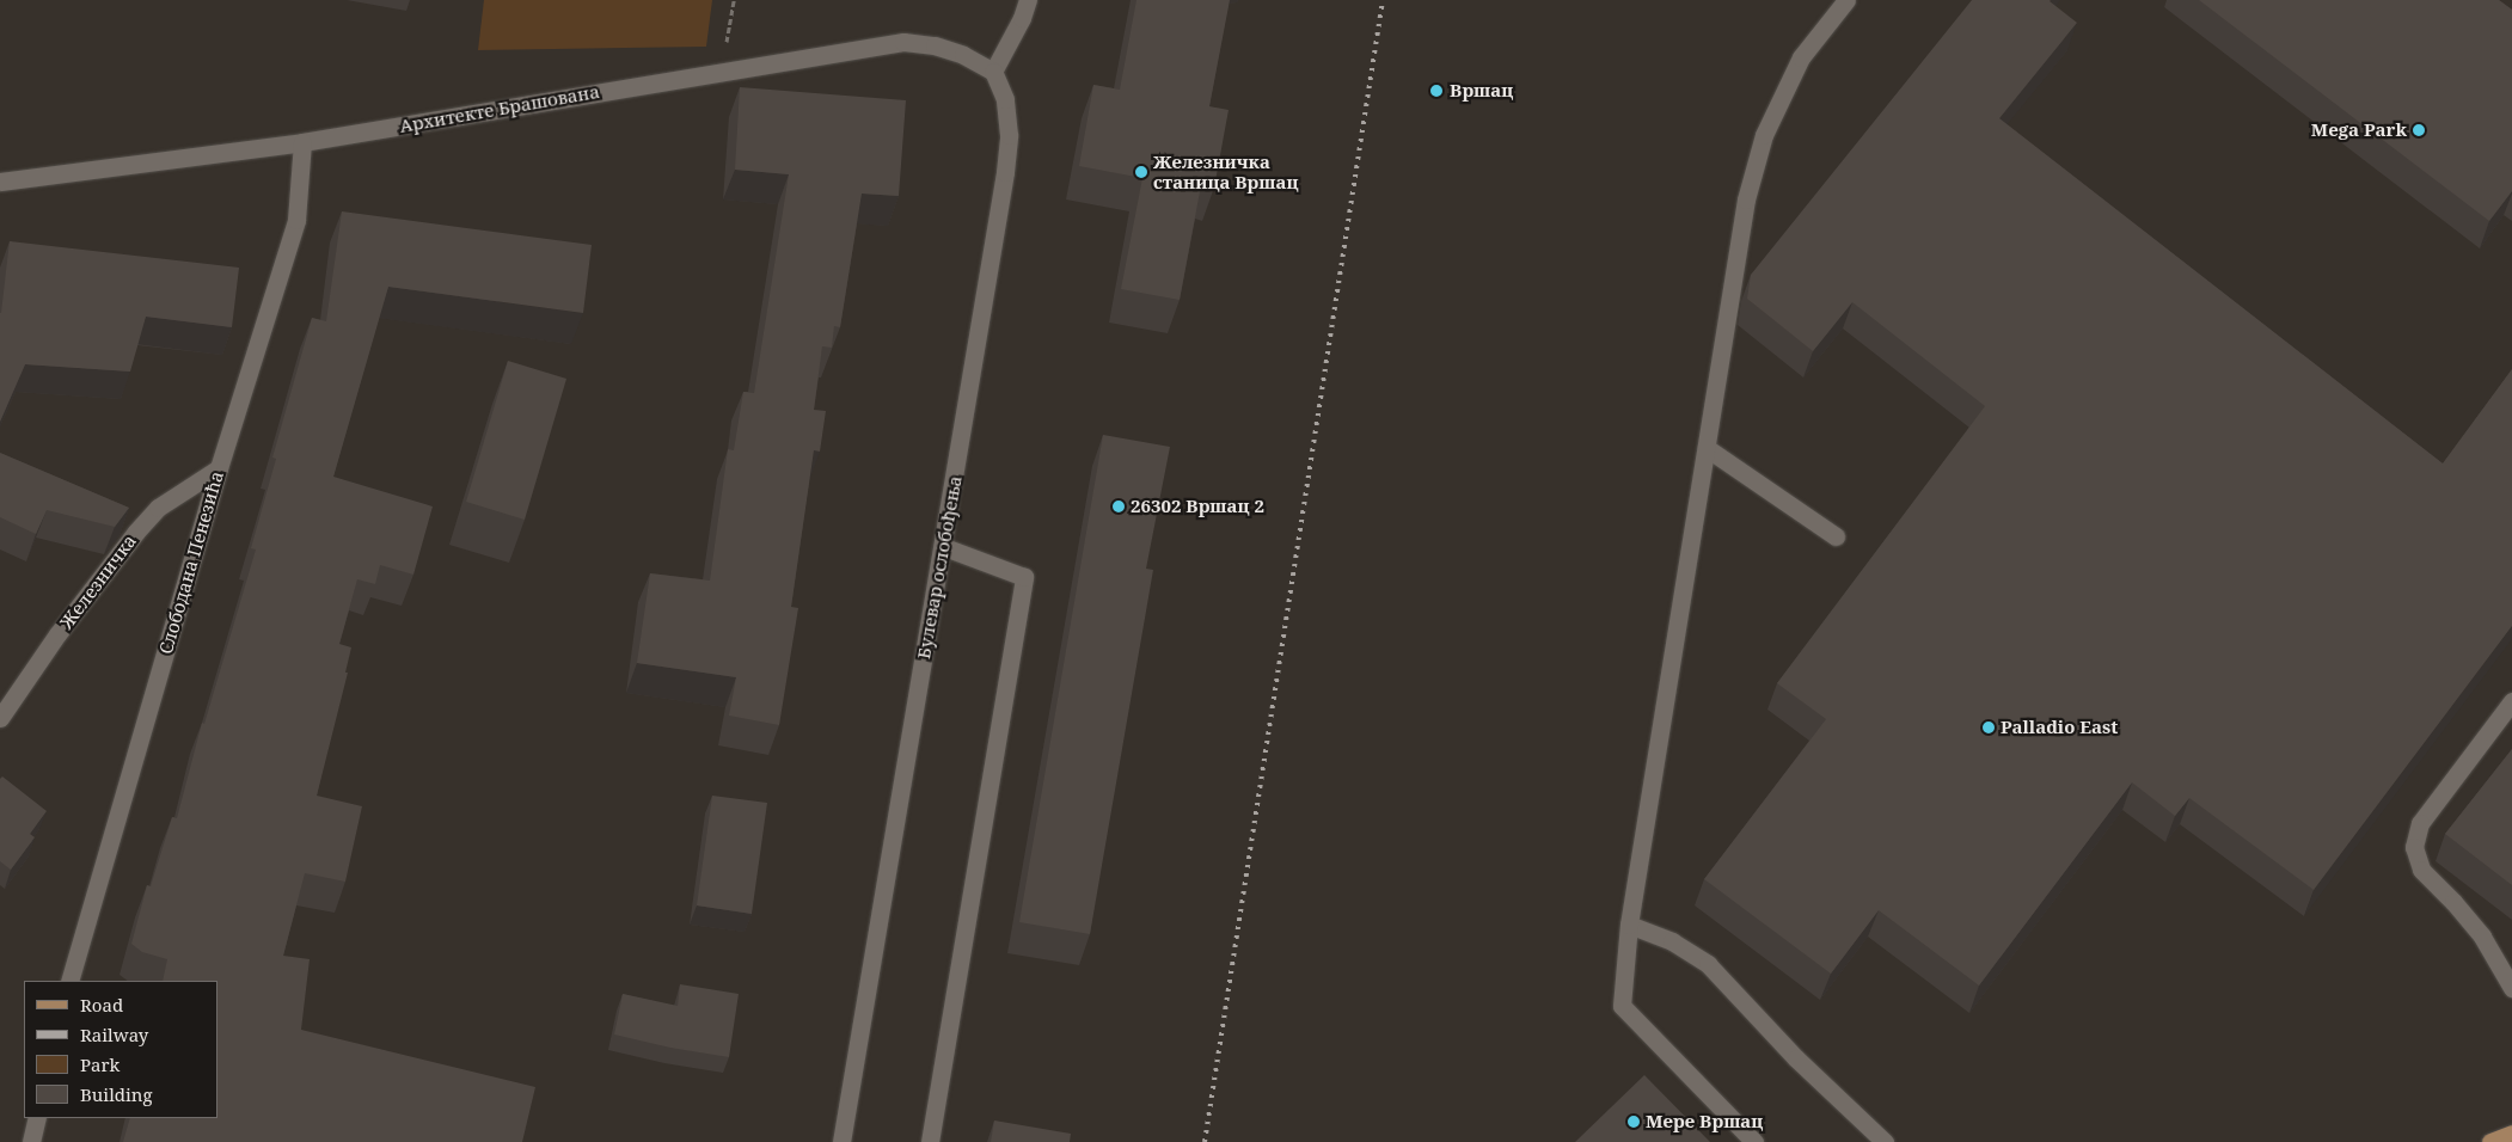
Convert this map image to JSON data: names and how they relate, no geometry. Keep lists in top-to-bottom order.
{
  "streets": {
    "street": [
      "Архитекте Брашована",
      "Слободана Пенезића",
      "Булевар ослобођења",
      "Железничка"
    ]
  },
  "crossings": [
    ["Архитекте Брашована", "Слободана Пенезића"],
    ["Архитекте Брашована", "Булевар ослобођења"],
    ["Слободана Пенезића", "Железничка"]
  ],
  "places": [
    "Вршац",
    "Mega Park",
    "Железничка станица Вршац",
    "26302 Вршац 2",
    "Palladio East",
    "Мере Вршац"
  ],
  "legend": [
    "Road",
    "Railway",
    "Park",
    "Building"
  ]
}
